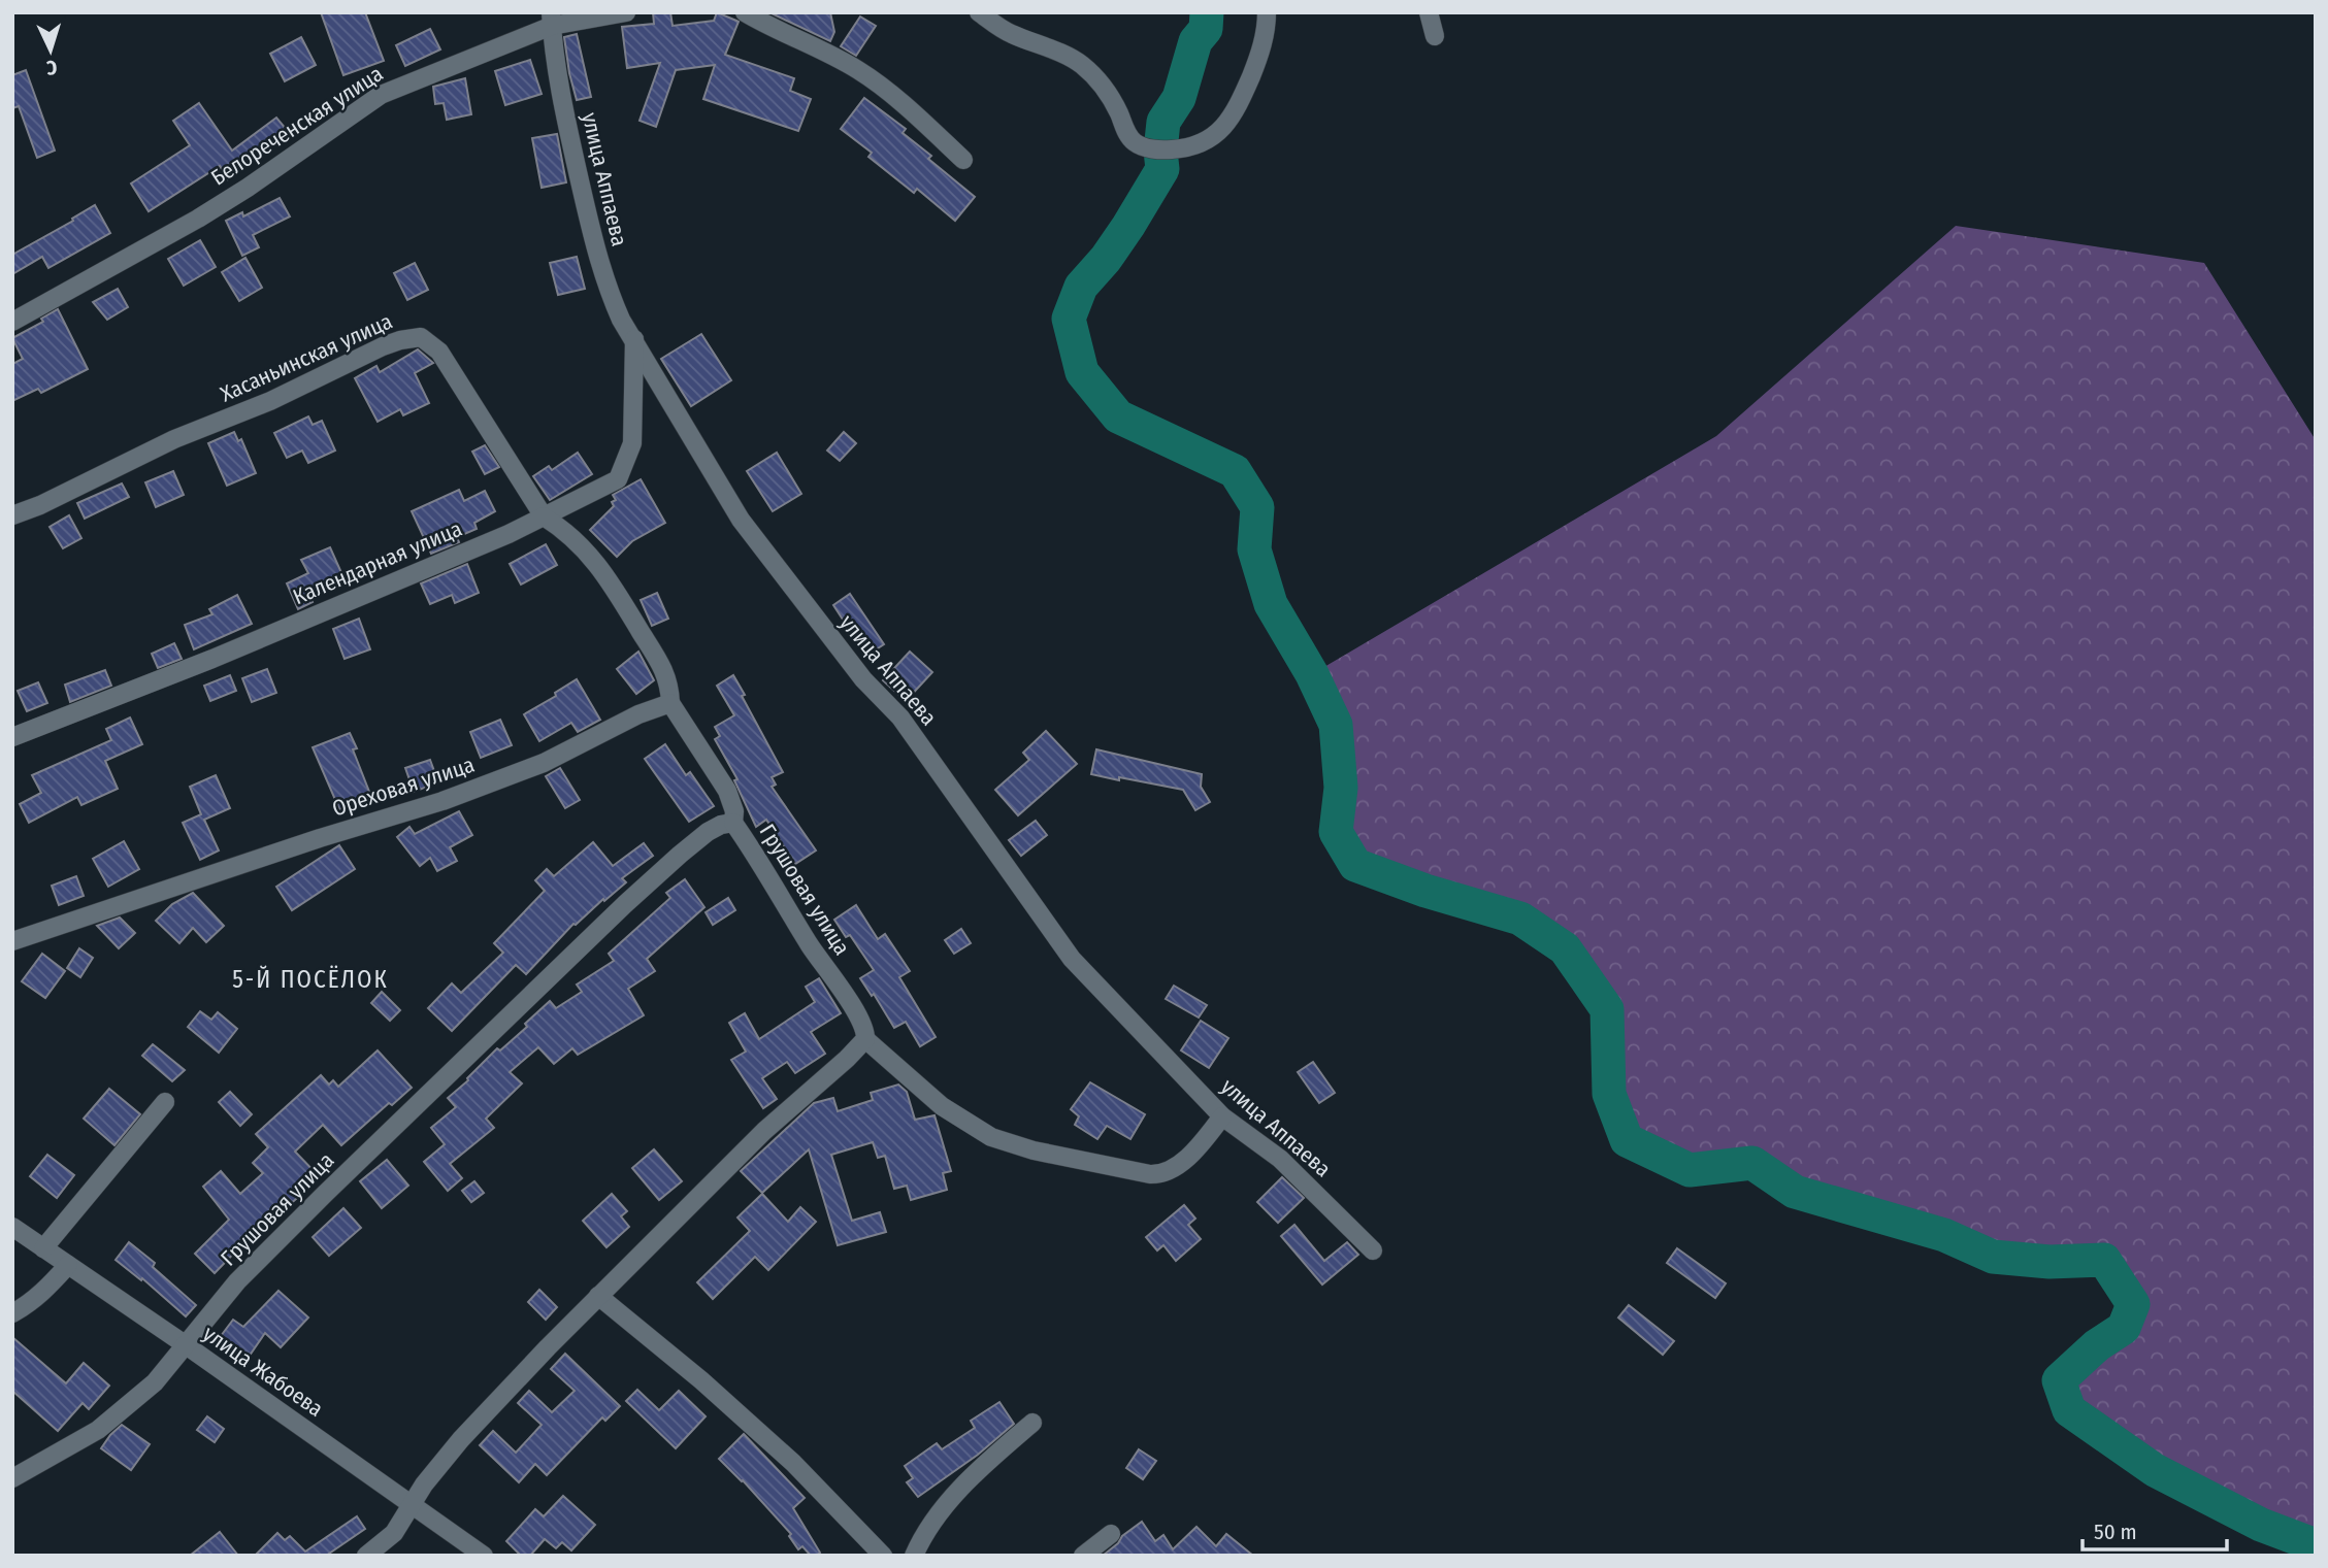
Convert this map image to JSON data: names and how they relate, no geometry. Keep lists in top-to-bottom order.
{
  "streets": {
    "street": [
      "Белореченская улица",
      "улица Аппаева",
      "Хасаньинская улица",
      "Календарная улица",
      "Ореховая улица",
      "Грушовая улица",
      "улица Жабоева"
    ]
  },
  "crossings": [
    ["Белореченская улица", "улица Аппаева"],
    ["улица Аппаева", "Календарная улица"],
    ["Хасаньинская улица", "Календарная улица"],
    ["Грушовая улица", "улица Жабоева"]
  ],
  "districts": ["5-Й ПОСЁЛОК"],
  "scale_bar": "50 m",
  "north": "bottom"
}
